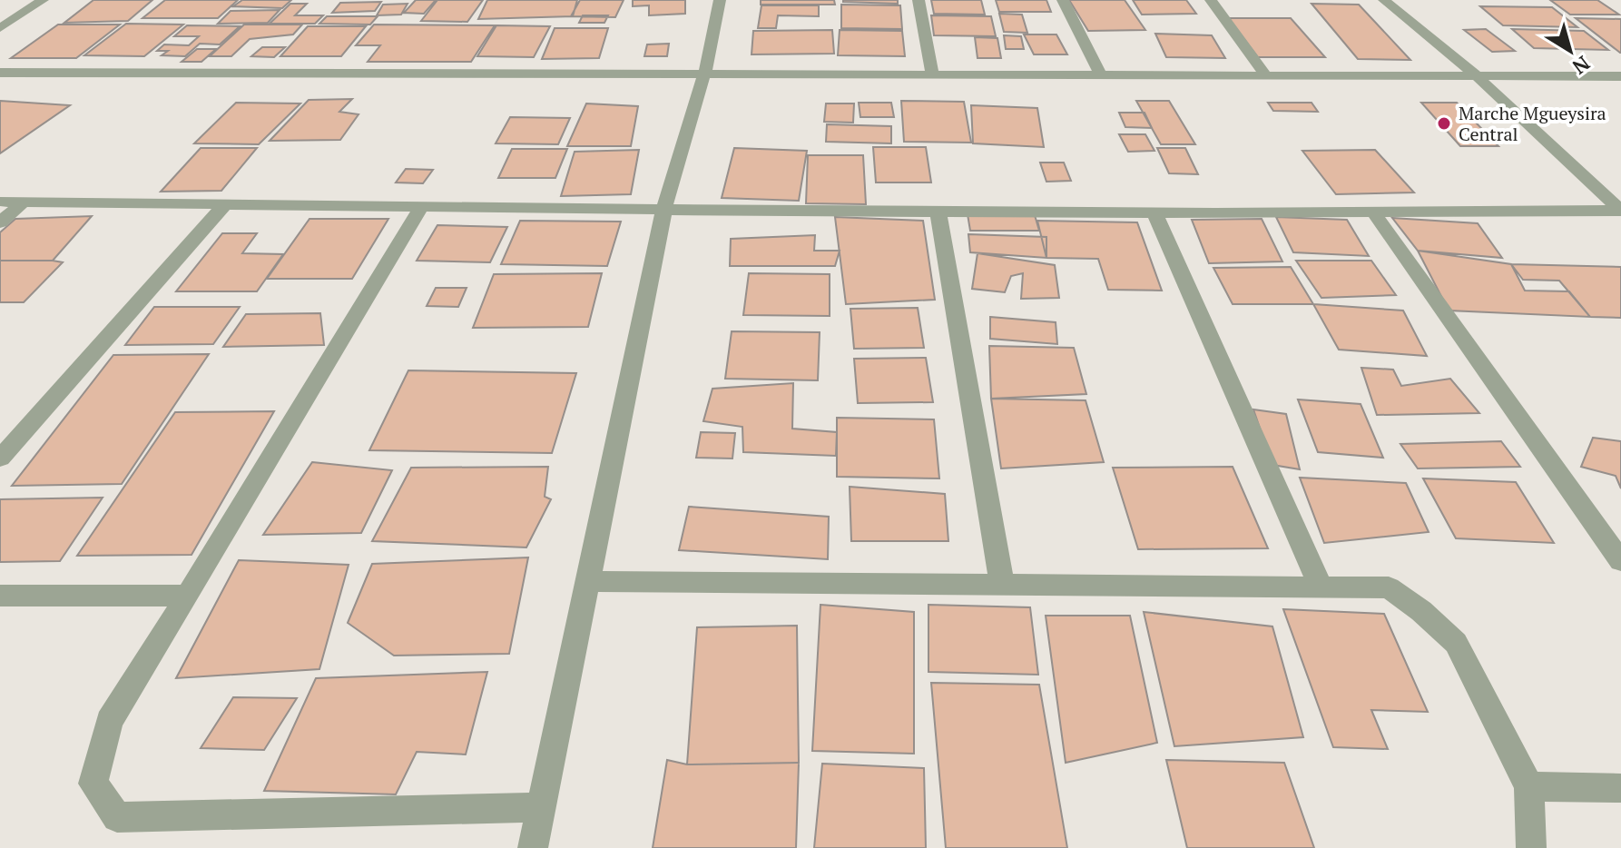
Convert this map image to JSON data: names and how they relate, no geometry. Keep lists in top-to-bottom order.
{
  "places": ["Marche Mgueysira Central"],
  "north": "bottom right"
}
